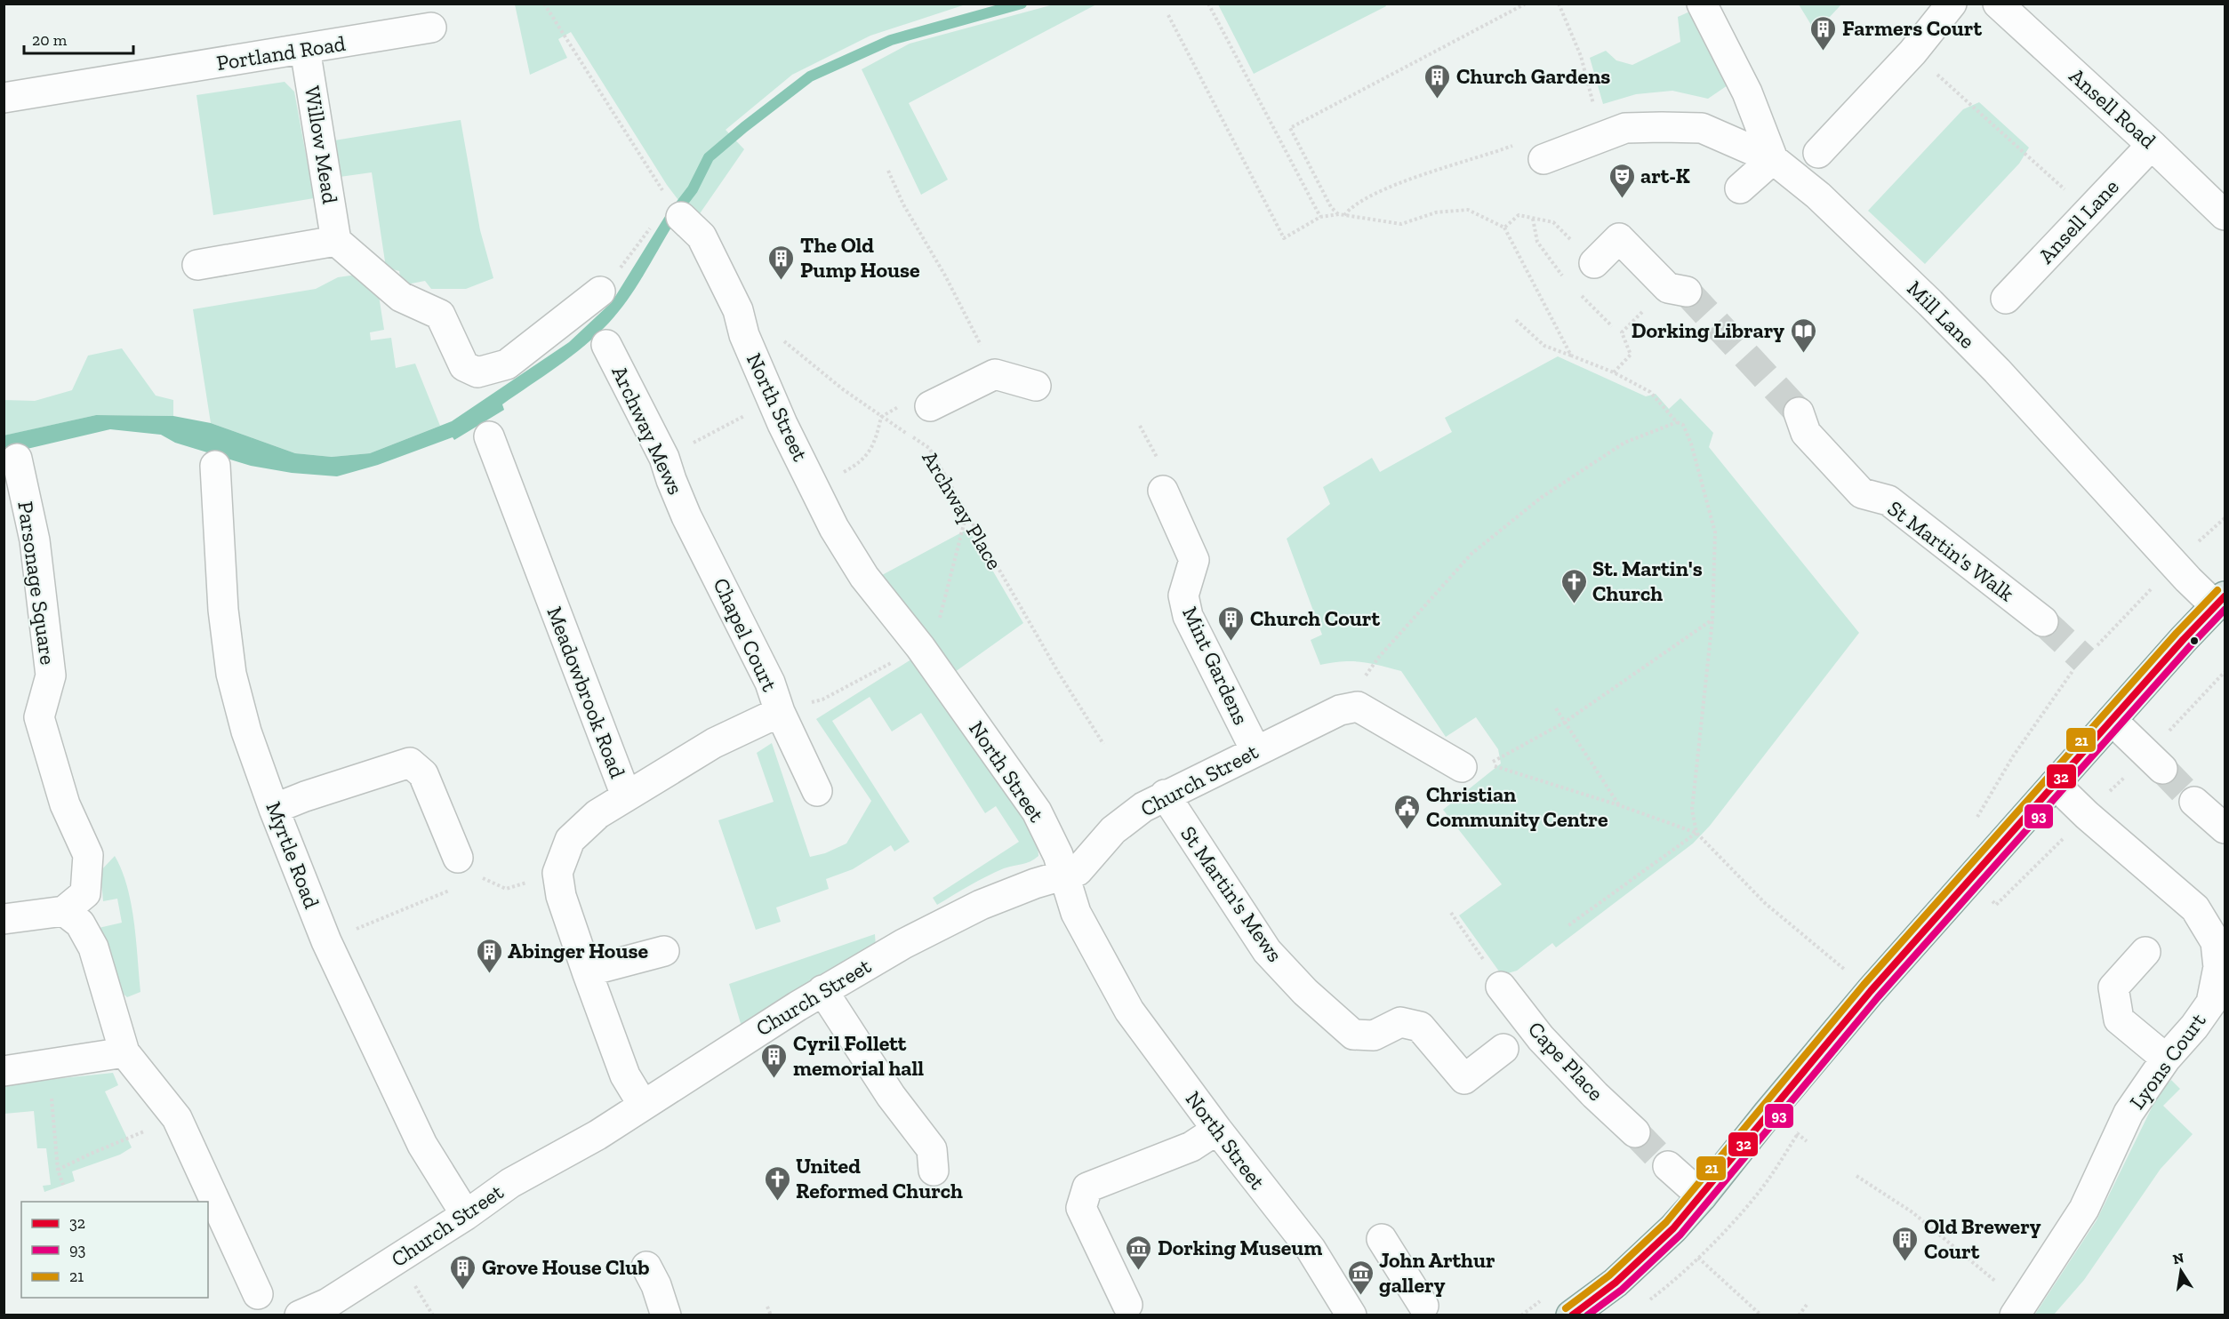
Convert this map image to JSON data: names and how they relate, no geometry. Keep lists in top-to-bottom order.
{
  "streets": {
    "street": [
      "Portland Road",
      "Ansell Road",
      "Willow Mead",
      "Ansell Lane",
      "Mill Lane",
      "North Street",
      "Archway Mews",
      "St Martin's Walk",
      "Parsonage Square",
      "Chapel Court",
      "Mint Gardens",
      "Meadowbrook Road",
      "Church Street",
      "Myrtle Road",
      "St Martin's Mews",
      "Cape Place",
      "Lyons Court"
    ],
    "path": ["Archway Place"]
  },
  "crossings": [
    ["Portland Road", "Willow Mead"],
    ["Ansell Road", "Ansell Lane"],
    ["North Street", "Archway Place"],
    ["North Street", "Church Street"],
    ["Archway Mews", "Chapel Court"],
    ["Chapel Court", "Meadowbrook Road"],
    ["Mint Gardens", "Church Street"],
    ["Church Street", "Myrtle Road"],
    ["Church Street", "St Martin's Mews"]
  ],
  "places": {
    "building": [
      "Farmers Court",
      "Church Gardens",
      "The Old Pump House",
      "Church Court",
      "Abinger House",
      "Cyril Follett memorial hall",
      "Old Brewery Court",
      "Grove House Club"
    ],
    "theatre": ["art-K"],
    "library": ["Dorking Library"],
    "church": ["St. Martin's Church", "United Reformed Church"],
    "public building": ["Christian Community Centre"],
    "museum": ["Dorking Museum", "John Arthur gallery"]
  },
  "lines": ["transit line 21", "transit line 32", "transit line 93"],
  "legend": ["32", "93", "21"],
  "scale_bar": "20 m",
  "north": "top"
}
